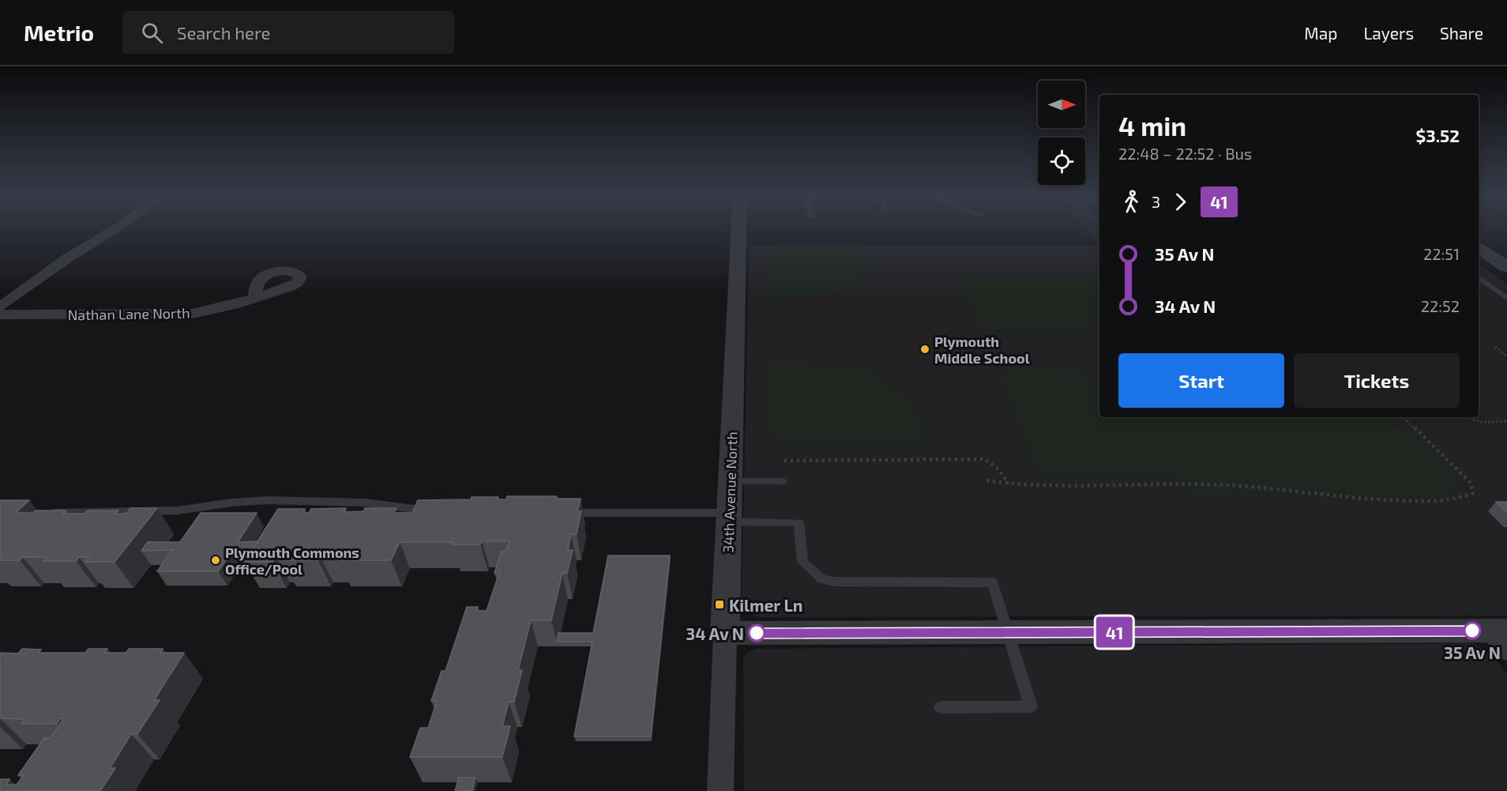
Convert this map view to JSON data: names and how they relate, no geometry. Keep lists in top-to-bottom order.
{
  "streets": {
    "street": ["Nathan Lane North", "34th Avenue North"]
  },
  "places": {
    "other": [
      "Plymouth Middle School",
      "Plymouth Commons Office/Pool",
      "35 Av N",
      "34 Av N"
    ],
    "transit": ["Kilmer Ln"]
  },
  "lines": ["bus line 41"],
  "north": "right",
  "page": {
    "header": "Metrio",
    "search": "Search here",
    "nav": ["Map", "Layers", "Share"],
    "on_map": "41",
    "heading": ["4 min", "22:48 – 22:52 · Bus", "$3.52"],
    "legs": ["3", "41"],
    "list": [
      {
        "name": "35 Av N",
        "value": "22:51"
      },
      {
        "name": "34 Av N",
        "value": "22:52"
      }
    ],
    "buttons": ["Start", "Tickets"]
  }
}
